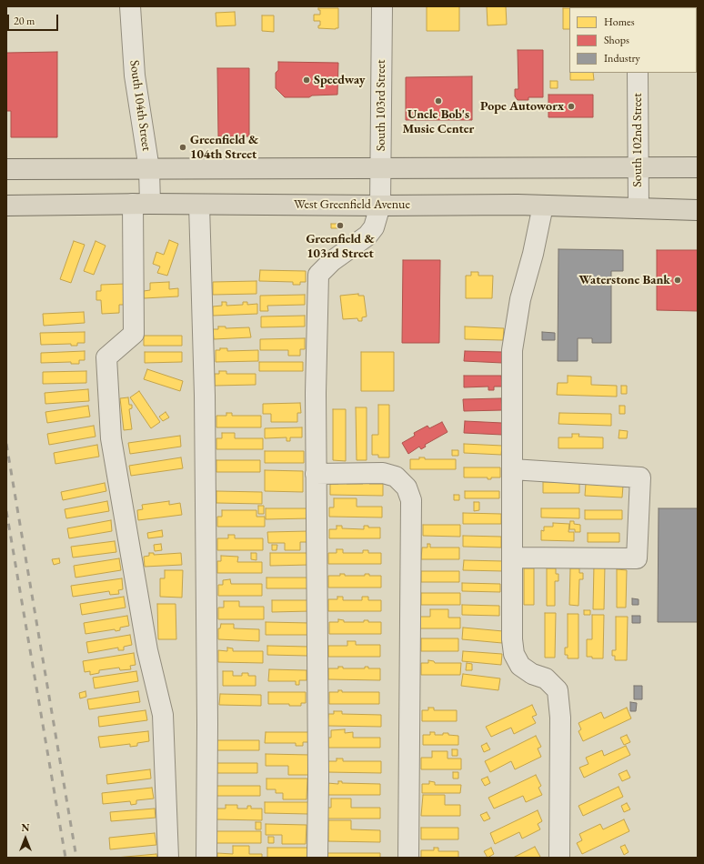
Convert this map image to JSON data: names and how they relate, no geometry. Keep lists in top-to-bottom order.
{
  "streets": {
    "main road": ["West Greenfield Avenue"],
    "street": ["South 104th Street", "South 103rd Street", "South 102nd Street"]
  },
  "crossings": [
    ["South 104th Street", "West Greenfield Avenue"],
    ["South 103rd Street", "West Greenfield Avenue"],
    ["South 102nd Street", "West Greenfield Avenue"]
  ],
  "places": [
    "Speedway",
    "Uncle Bob's Music Center",
    "Pope Autoworx",
    "Greenfield & 104th Street",
    "Greenfield & 103rd Street",
    "Waterstone Bank"
  ],
  "legend": ["Homes", "Shops", "Industry"],
  "scale_bar": "20 m",
  "north": "top"
}
